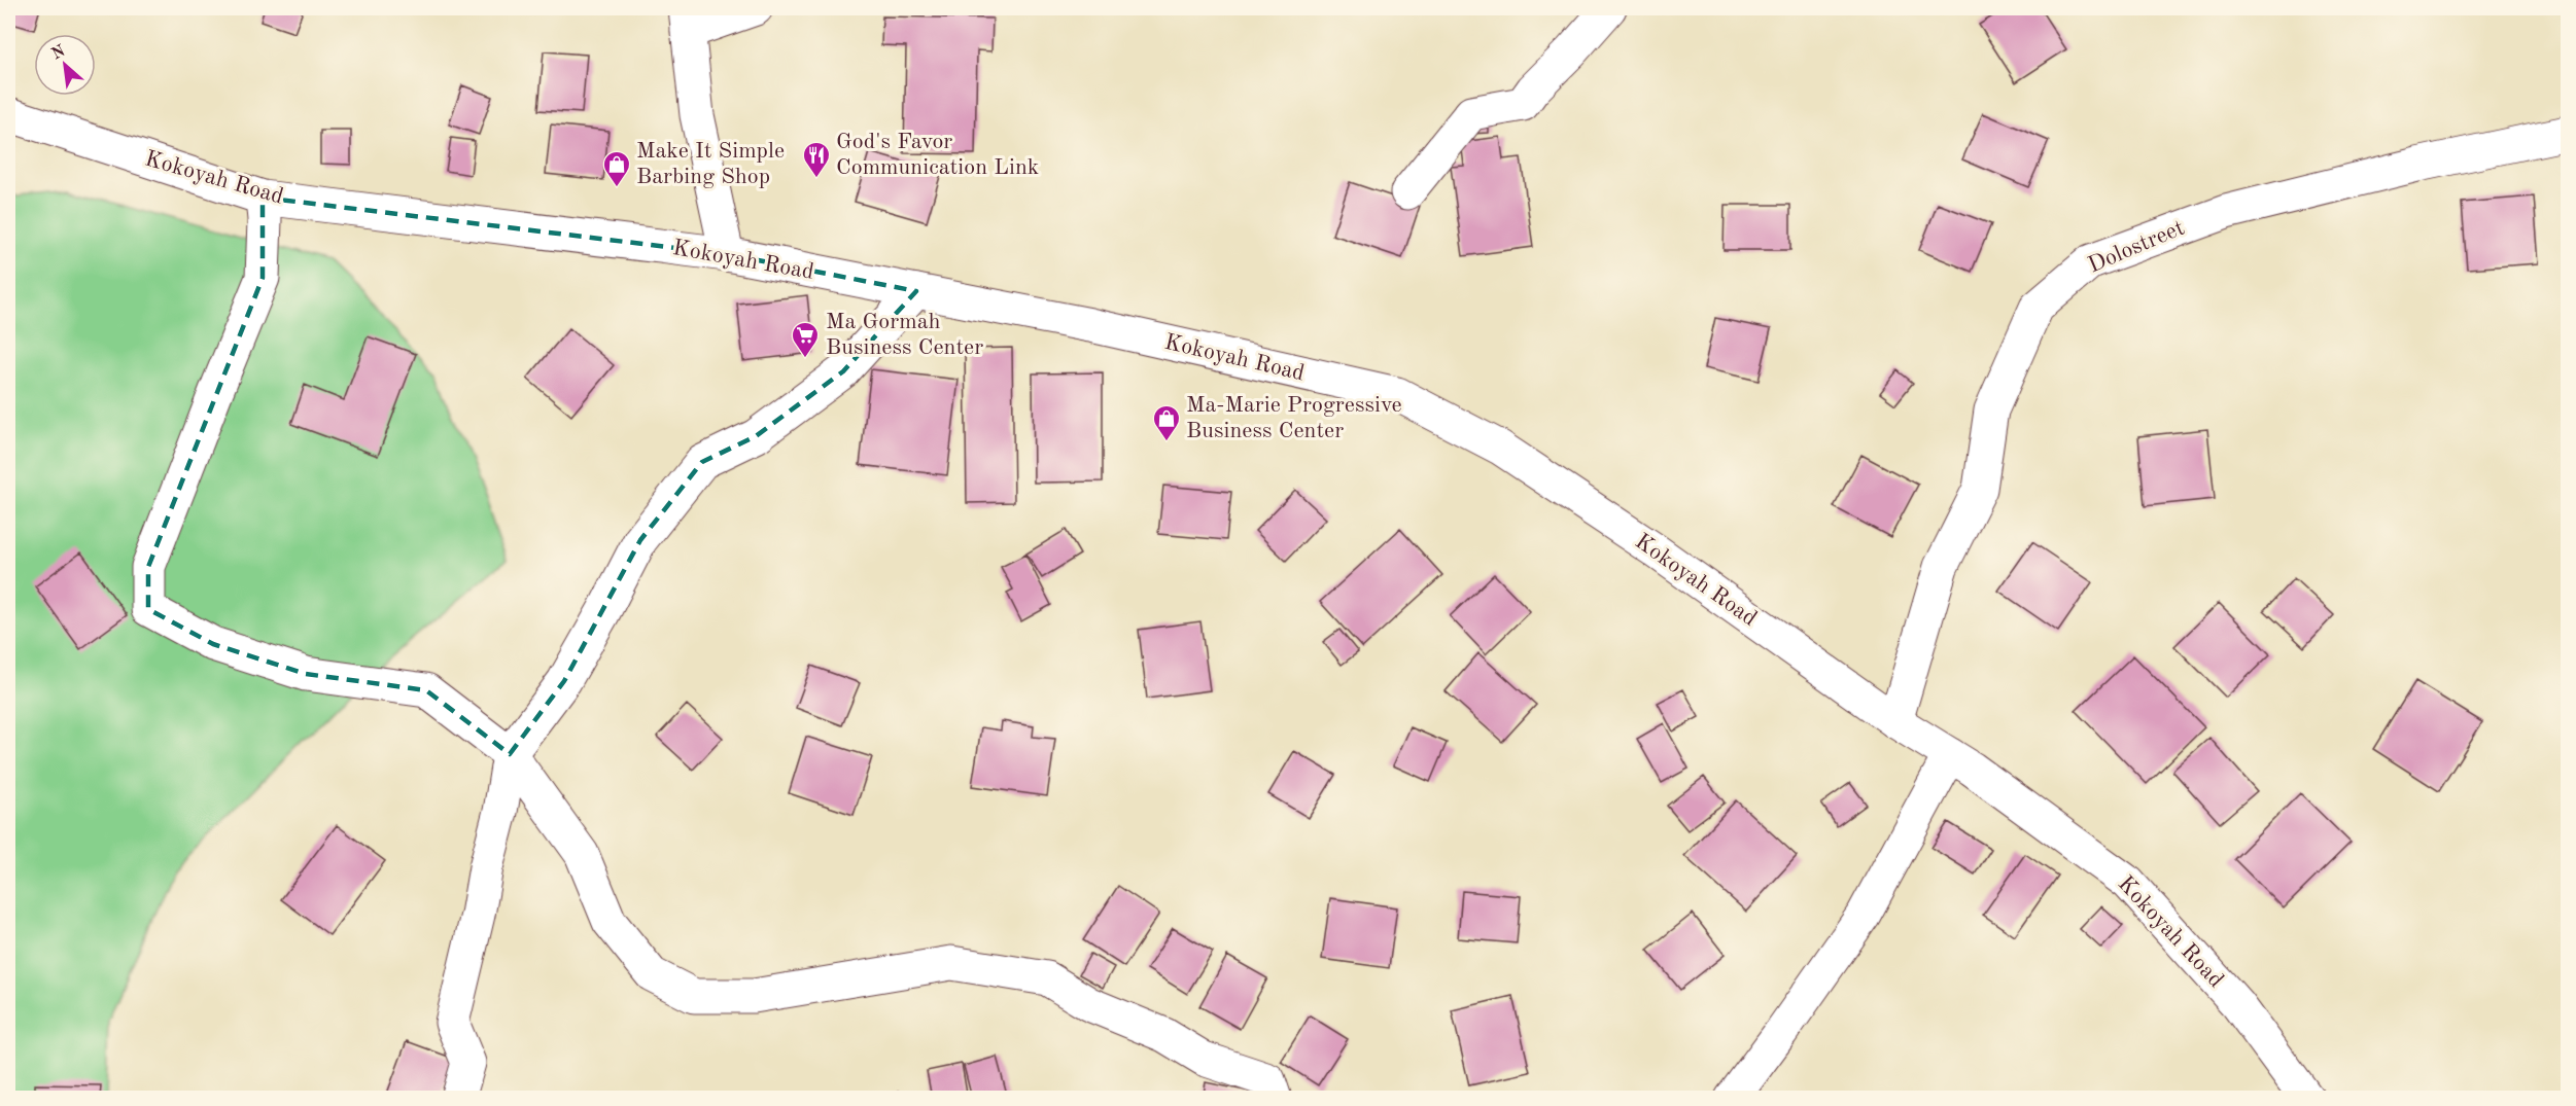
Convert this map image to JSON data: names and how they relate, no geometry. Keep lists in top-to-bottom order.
{
  "streets": {
    "street": ["Kokoyah Road", "Dolostreet"]
  },
  "crossings": [
    ["Kokoyah Road", "Dolostreet"]
  ],
  "places": {
    "restaurant": ["God's Favor Communication Link"],
    "shop": ["Make It Simple Barbing Shop", "Ma-Marie Progressive Business Center"],
    "supermarket": ["Ma Gormah Business Center"]
  },
  "north": "top left"
}
